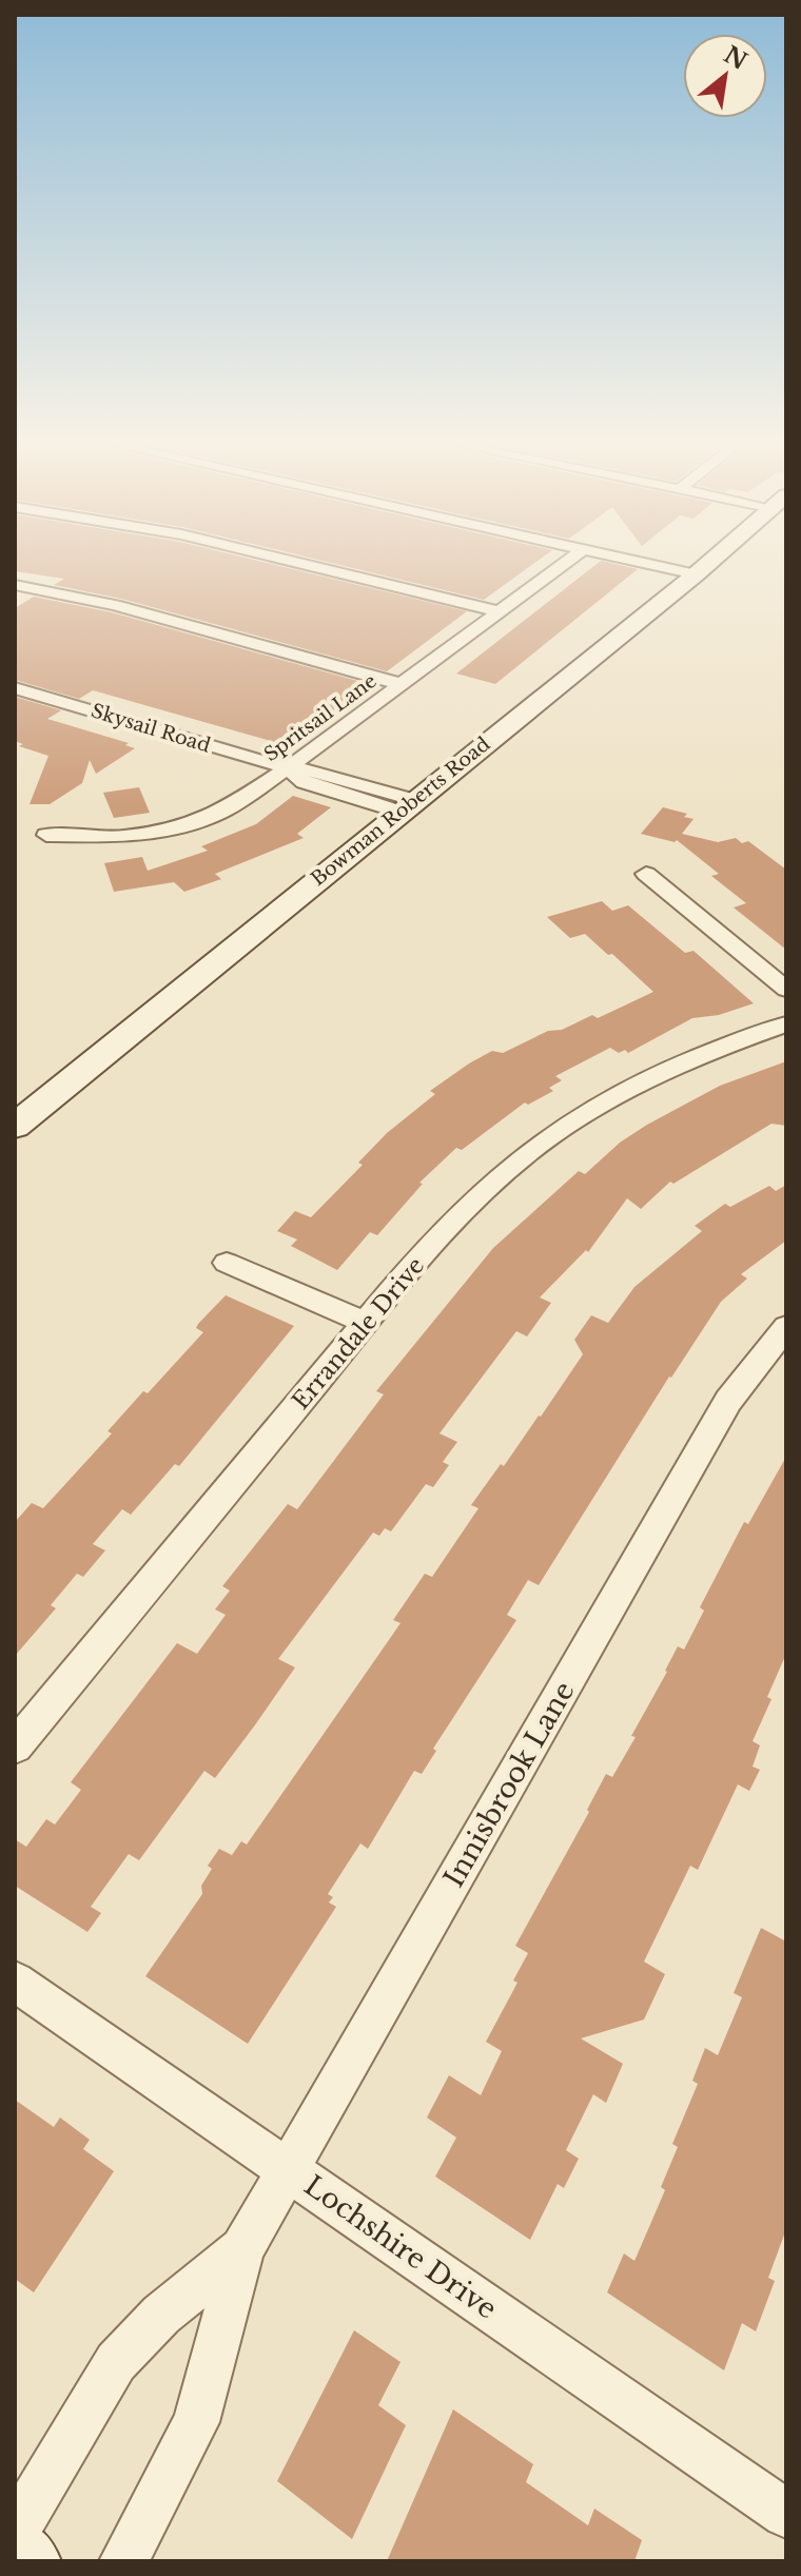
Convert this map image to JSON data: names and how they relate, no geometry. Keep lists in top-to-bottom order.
{
  "streets": {
    "street": [
      "Spritsail Lane",
      "Skysail Road",
      "Bowman Roberts Road",
      "Errandale Drive",
      "Innisbrook Lane",
      "Lochshire Drive"
    ]
  },
  "crossings": [
    ["Spritsail Lane", "Skysail Road"],
    ["Skysail Road", "Bowman Roberts Road"],
    ["Innisbrook Lane", "Lochshire Drive"]
  ],
  "north": "top right"
}
